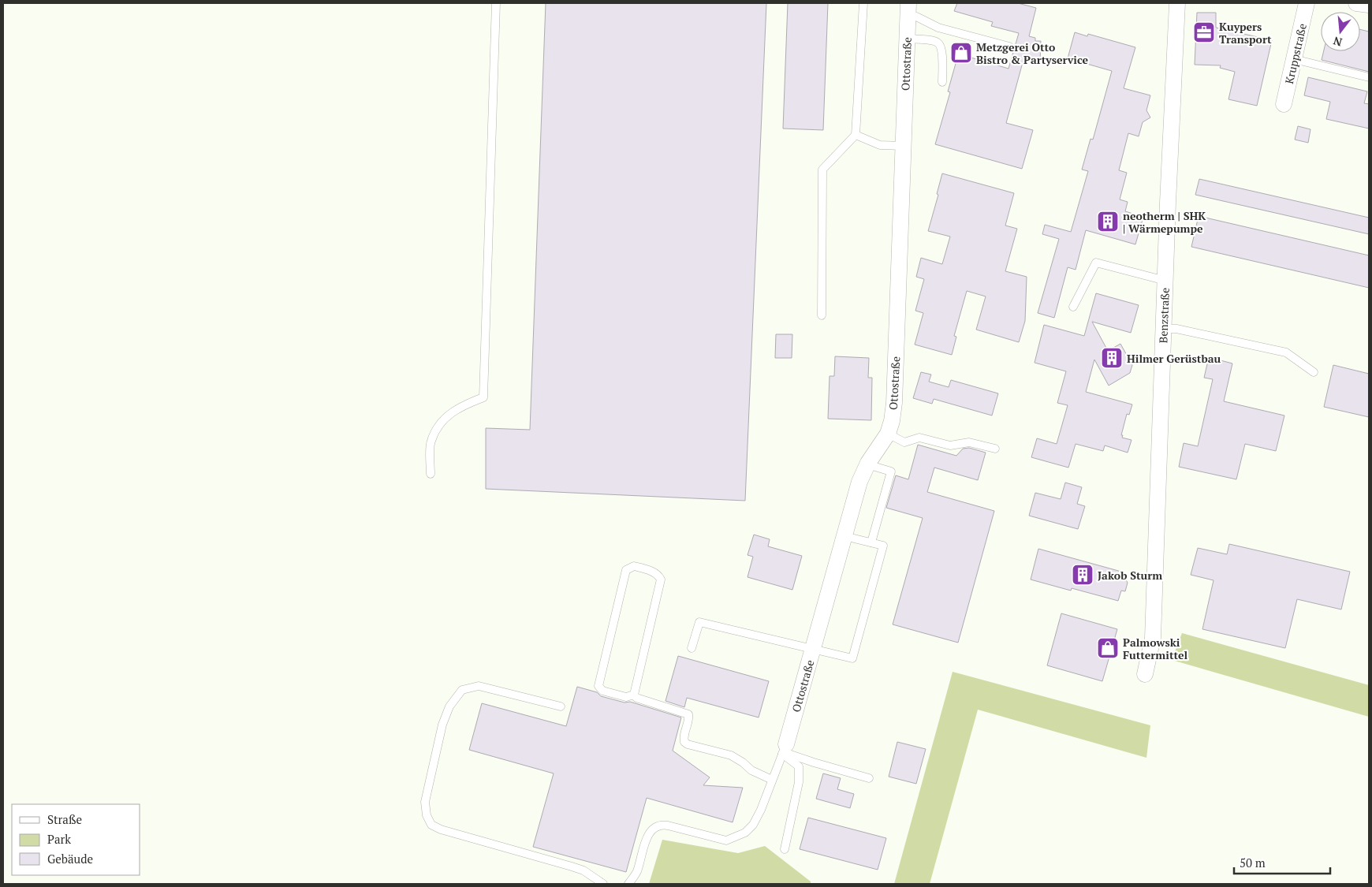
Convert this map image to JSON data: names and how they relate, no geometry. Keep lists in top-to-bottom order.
{
  "streets": {
    "street": ["Kruppstraße", "Ottostraße", "Benzstraße"]
  },
  "places": {
    "office": ["Kuypers Transport"],
    "shop": ["Metzgerei Otto Bistro & Partyservice", "Palmowski Futtermittel"],
    "building": ["neotherm | SHK | Wärmepumpe", "Hilmer Gerüstbau", "Jakob Sturm"]
  },
  "legend": ["Straße", "Park", "Gebäude"],
  "scale_bar": "50 m",
  "north": "bottom"
}
